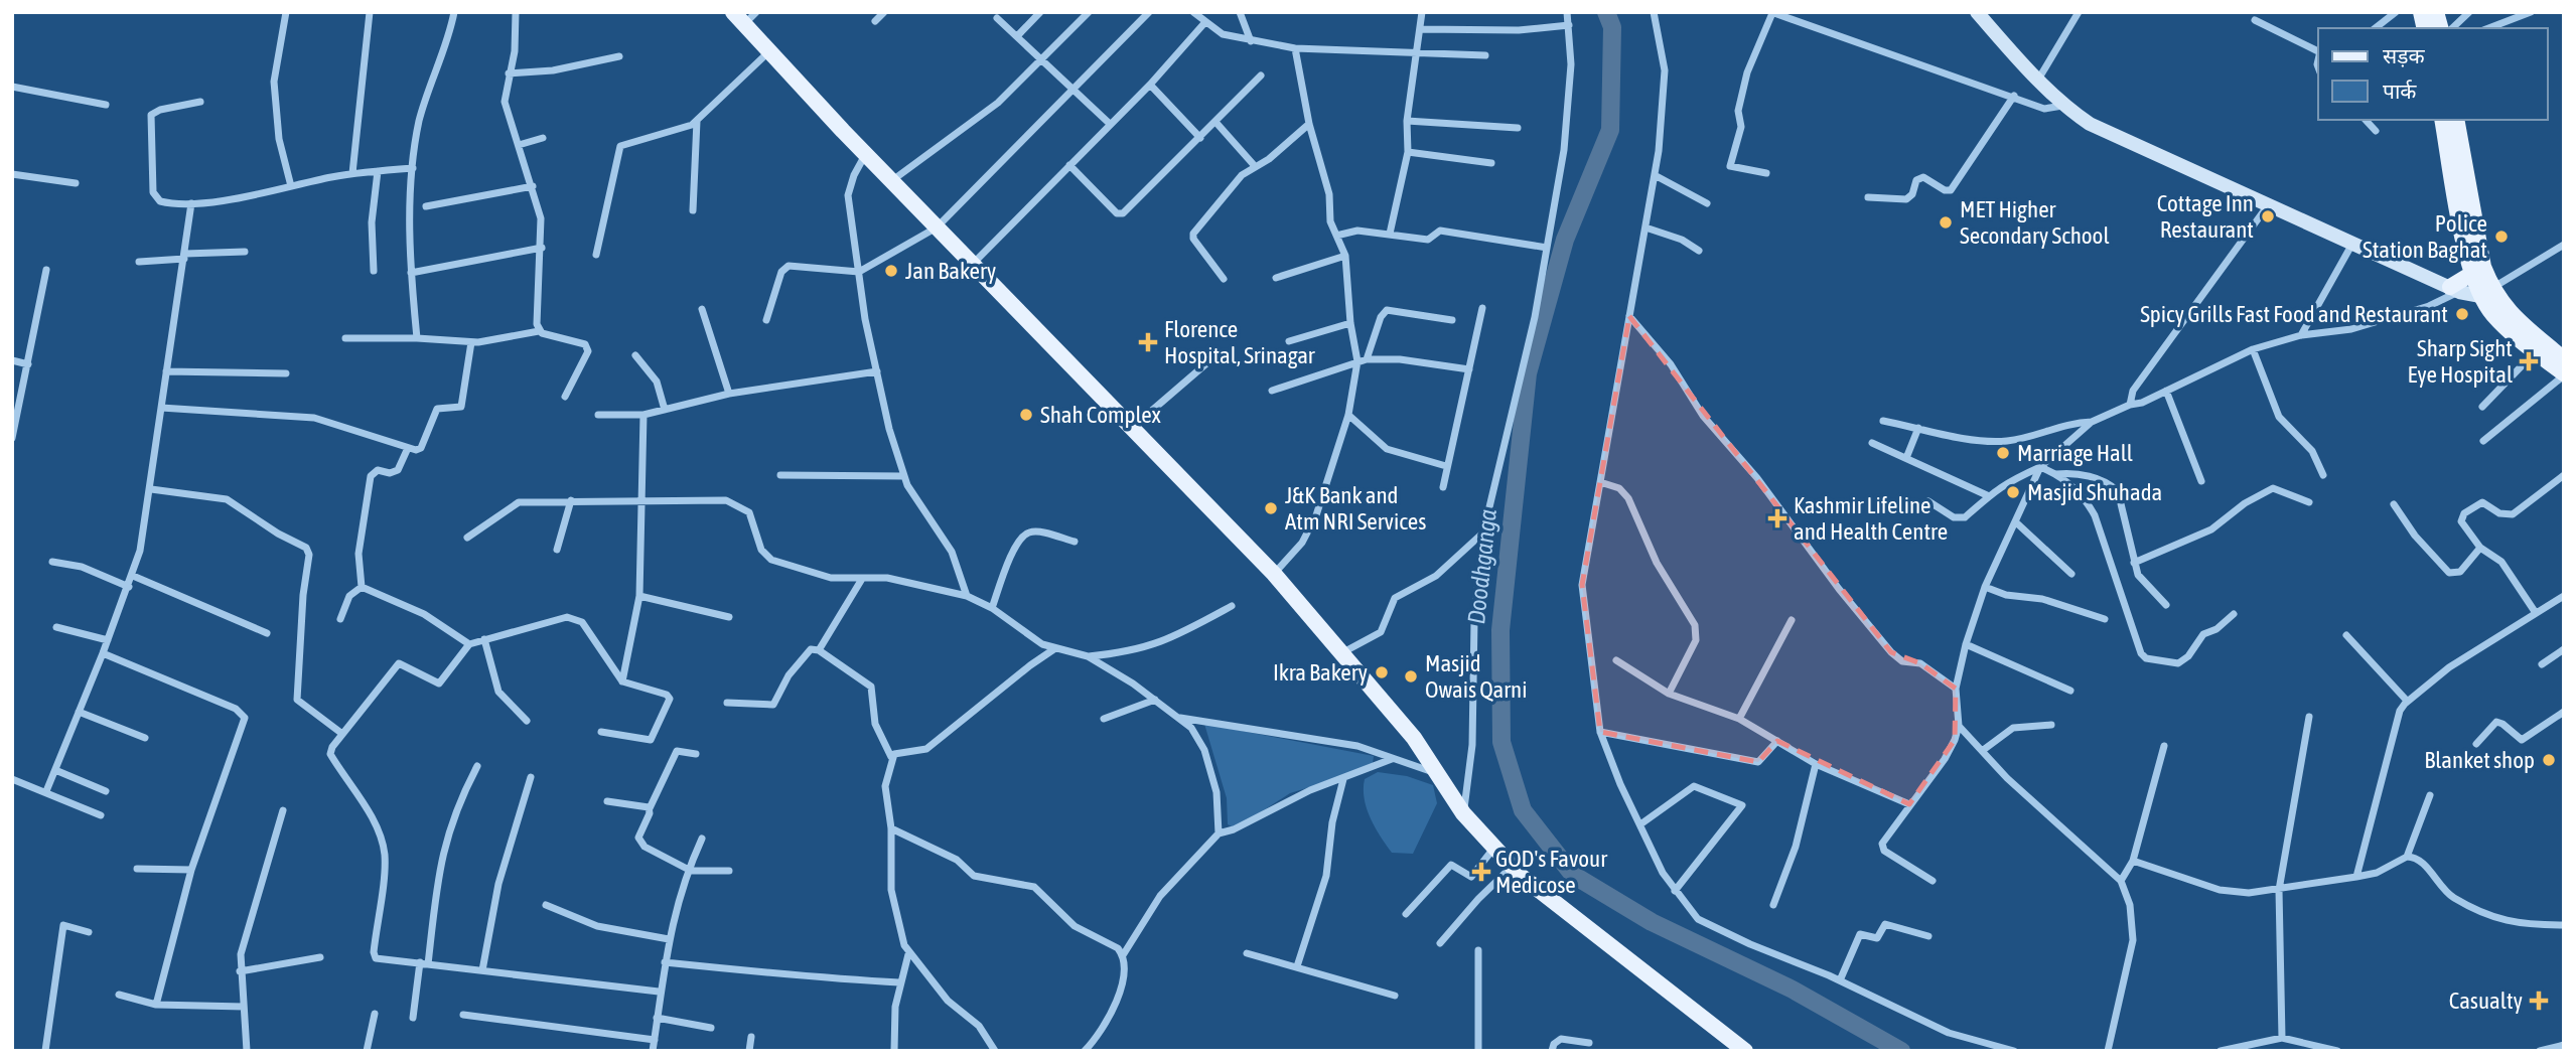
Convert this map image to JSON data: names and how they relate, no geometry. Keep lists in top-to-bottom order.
{
  "water": ["Doodhganga"],
  "places": {
    "other": [
      "Cottage Inn Restaurant",
      "MET Higher Secondary School",
      "Police Station Baghat",
      "Jan Bakery",
      "Spicy Grills Fast Food and Restaurant",
      "Shah Complex",
      "Marriage Hall",
      "Masjid Shuhada",
      "J&K Bank and Atm NRI Services",
      "Ikra Bakery",
      "Masjid Owais Qarni",
      "Blanket shop"
    ],
    "health": [
      "Florence Hospital, Srinagar",
      "Sharp Sight Eye Hospital",
      "Kashmir Lifeline and Health Centre",
      "GOD's Favour Medicose",
      "Casualty"
    ]
  },
  "legend": ["सड़क", "पार्क"]
}
